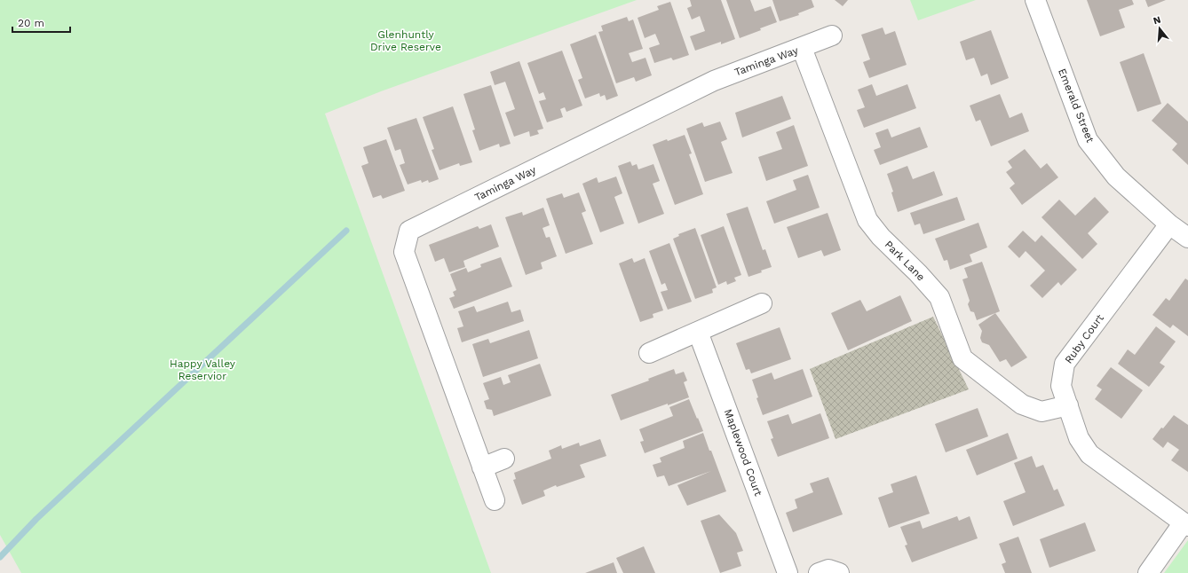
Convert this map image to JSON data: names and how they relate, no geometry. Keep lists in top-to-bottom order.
{
  "streets": {
    "street": [
      "Taminga Way",
      "Emerald Street",
      "Park Lane",
      "Ruby Court",
      "Maplewood Court"
    ]
  },
  "crossings": [
    ["Taminga Way", "Park Lane"],
    ["Emerald Street", "Ruby Court"],
    ["Park Lane", "Ruby Court"]
  ],
  "parks": ["Glenhuntly Drive Reserve", "Happy Valley Reservior"],
  "scale_bar": "20 m",
  "north": "top"
}
